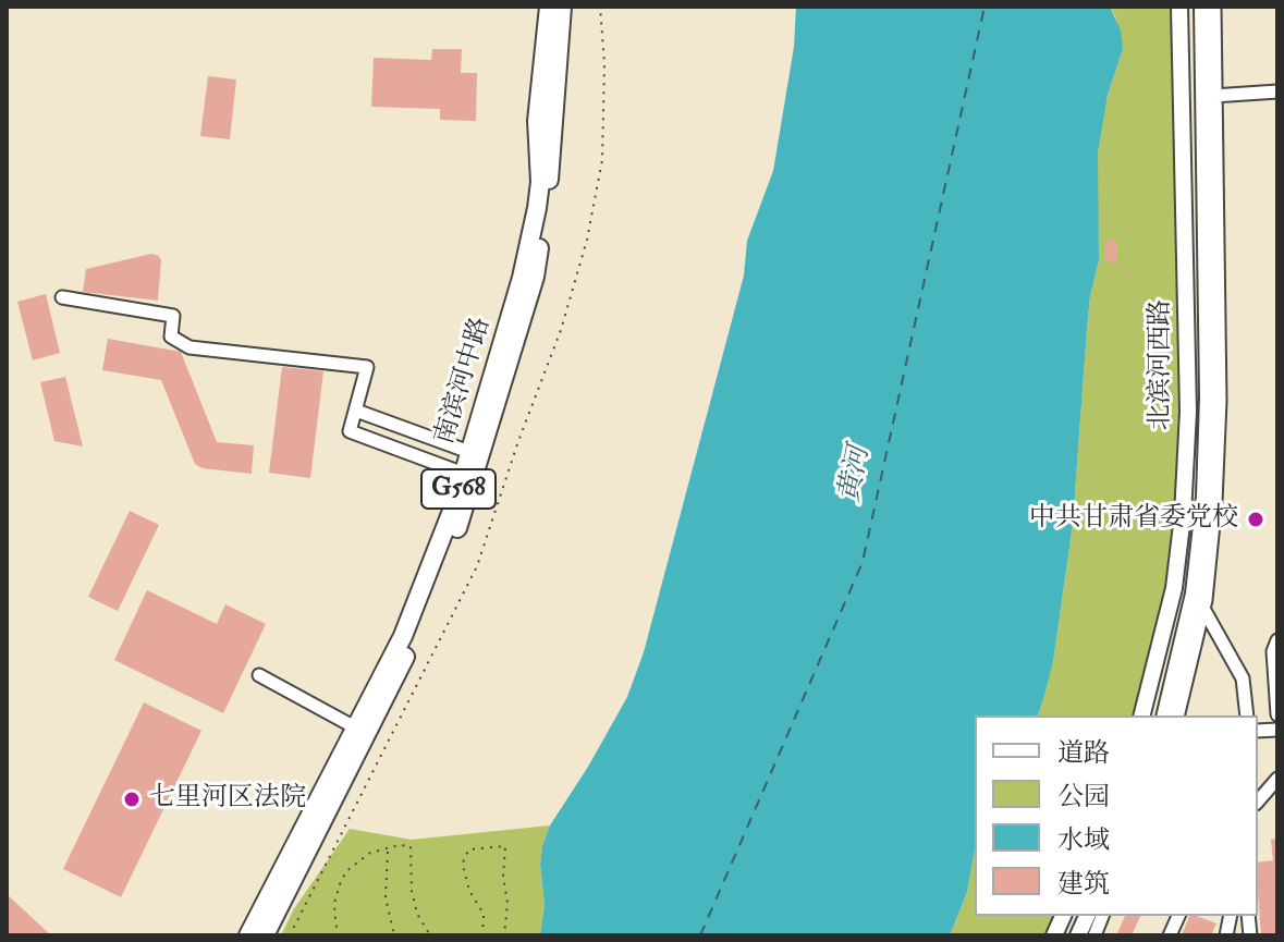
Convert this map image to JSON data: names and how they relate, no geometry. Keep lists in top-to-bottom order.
{
  "streets": {
    "highway": ["南滨河中路", "G568"],
    "main road": ["北滨河西路"]
  },
  "water": ["黄河"],
  "places": ["中共甘肃省委党校", "七里河区法院"],
  "legend": [
    "道路",
    "公园",
    "水域",
    "建筑"
  ]
}
